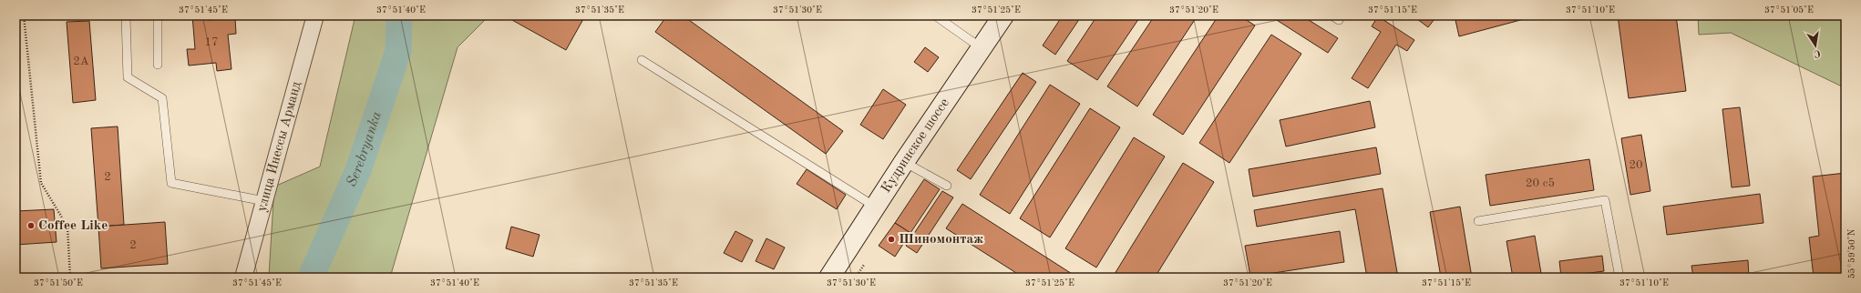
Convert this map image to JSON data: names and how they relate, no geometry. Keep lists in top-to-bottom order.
{
  "streets": {
    "street": ["Кудринское шоссе", "улица Инессы Арманд"]
  },
  "water": ["Serebryanka"],
  "places": ["Coffee Like", "Шиномонтаж"],
  "house_numbers": [
    "17",
    "2А",
    "20",
    "2",
    "20 с5",
    "2"
  ],
  "north": "bottom",
  "coordinates": [
    "37°51'45\"E",
    "37°51'40\"E",
    "37°51'35\"E",
    "37°51'30\"E",
    "37°51'25\"E",
    "37°51'20\"E",
    "37°51'15\"E",
    "37°51'10\"E",
    "37°51'05\"E",
    "55°59'50\"N",
    "37°51'50\"E"
  ]
}
